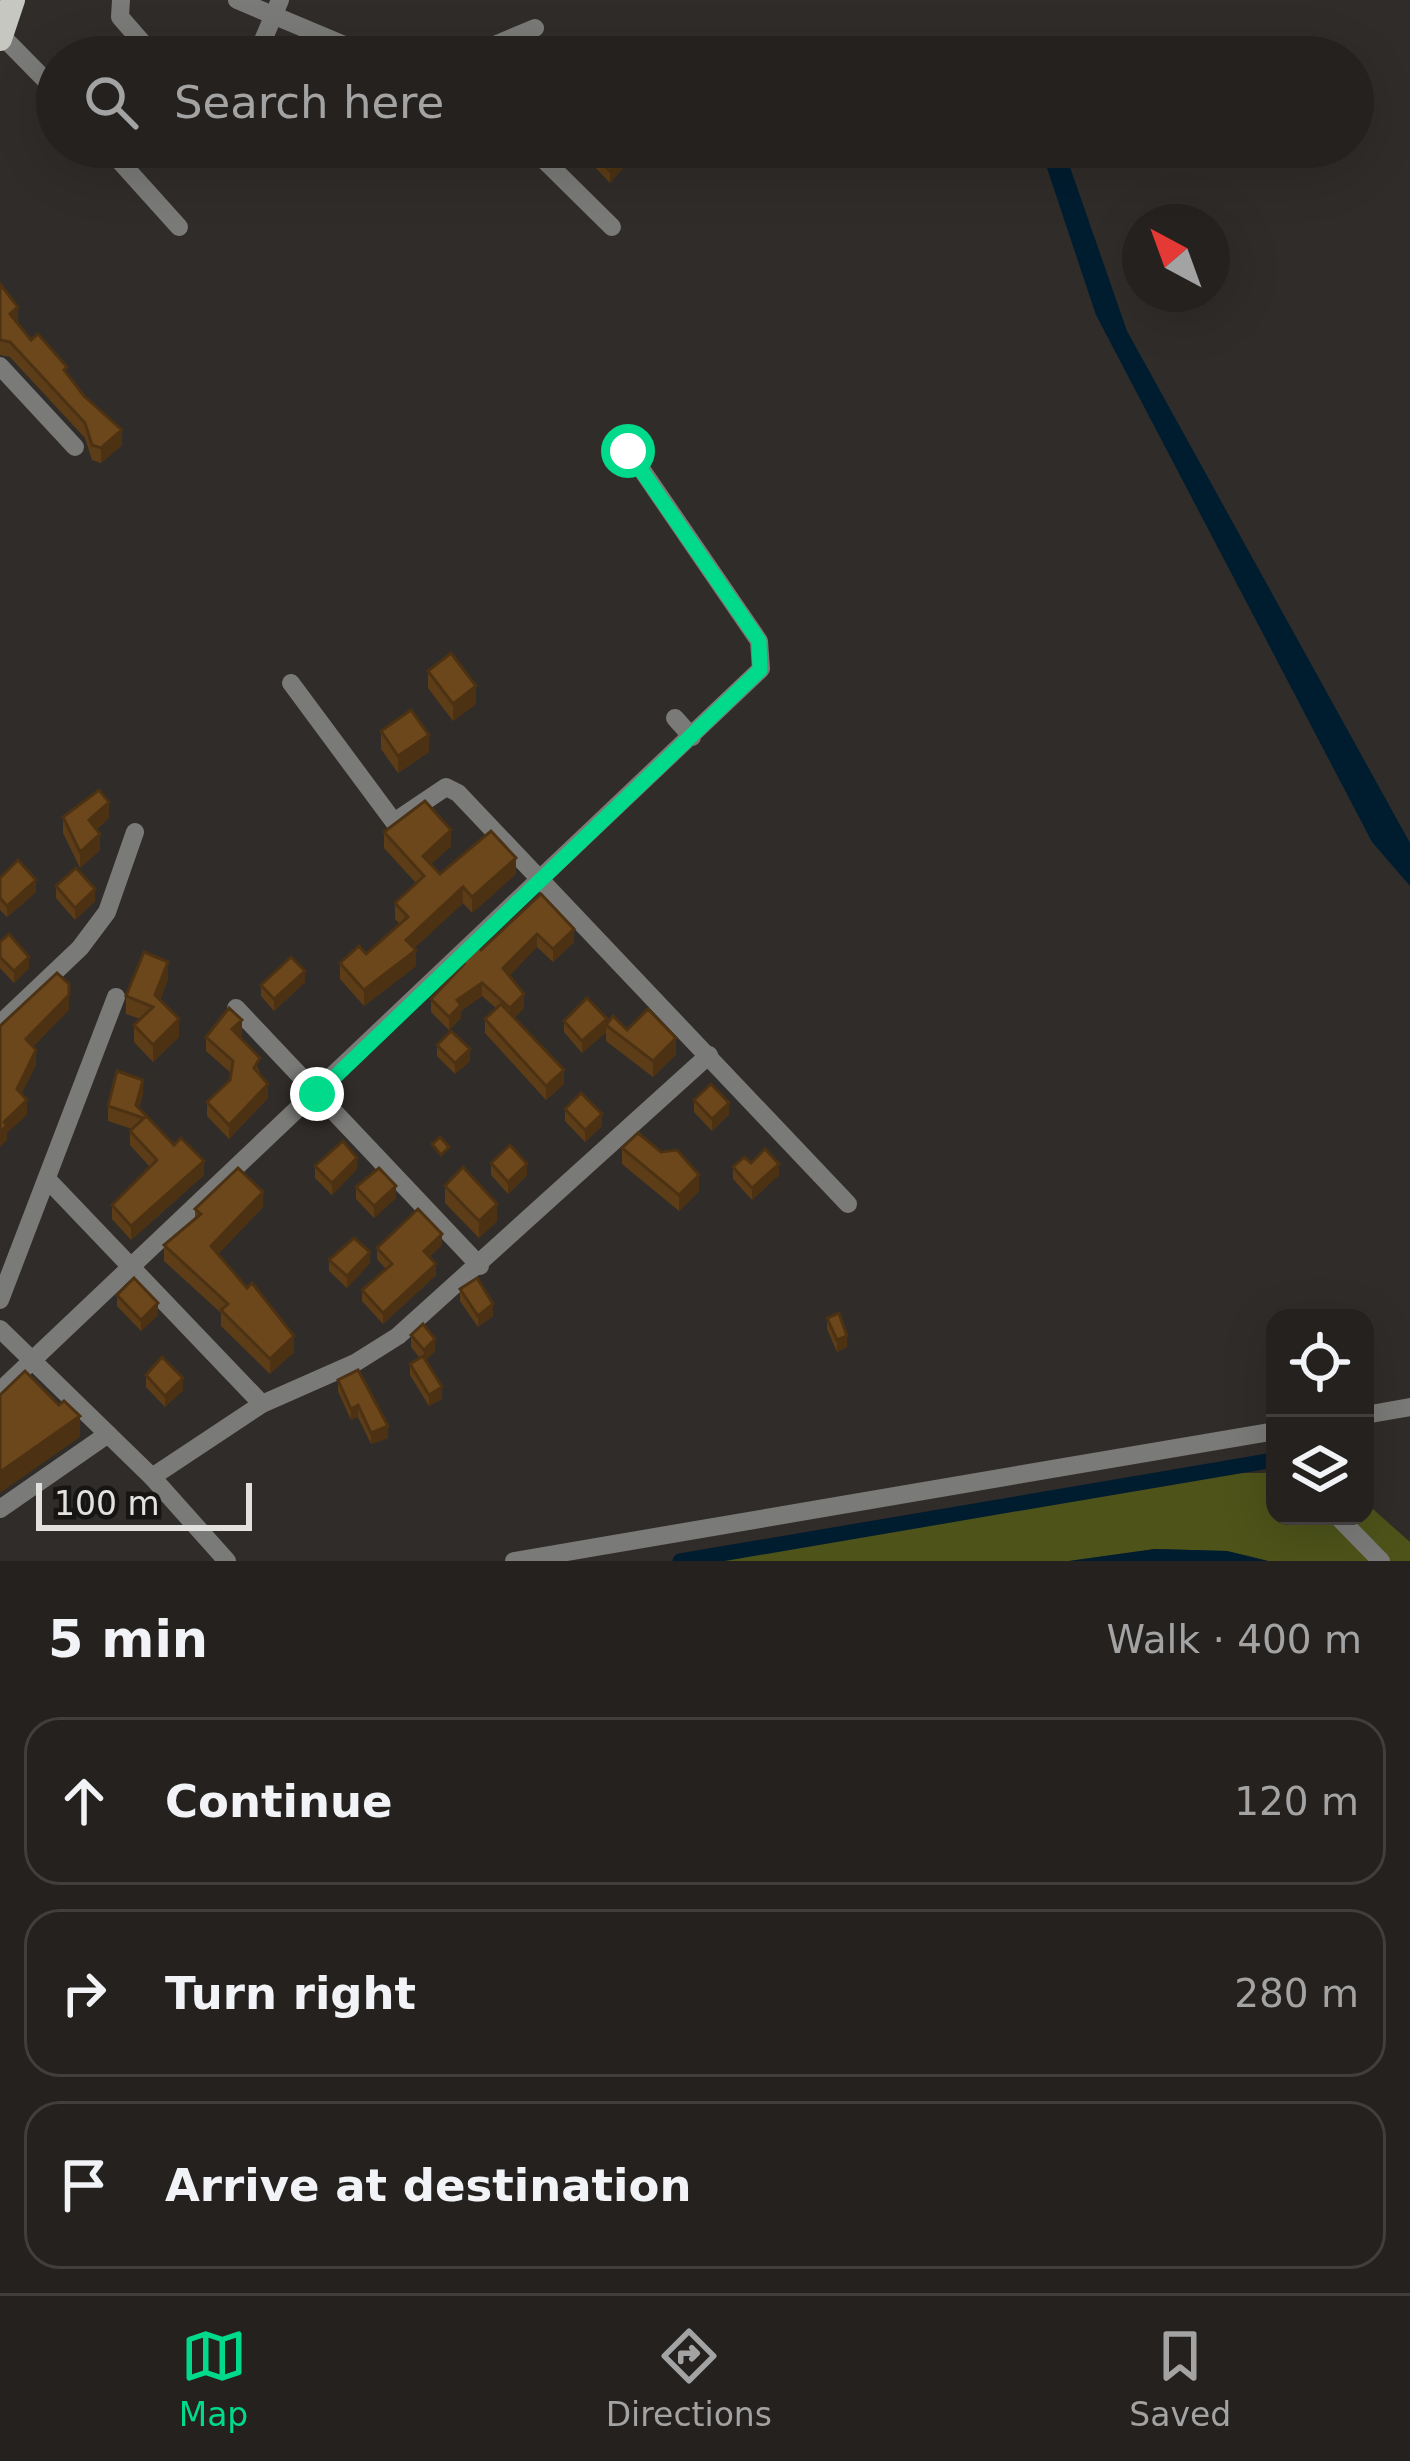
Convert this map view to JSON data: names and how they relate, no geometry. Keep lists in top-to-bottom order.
{
  "scale_bar": "100 m",
  "north": "top left",
  "page": {
    "search": "Search here",
    "scale": "100 m",
    "heading": ["5 min", "Walk · 400 m"],
    "list": [
      ["Continue", "120 m"],
      ["Turn right", "280 m"],
      "Arrive at destination"
    ],
    "nav": ["Map", "Directions", "Saved"]
  }
}
